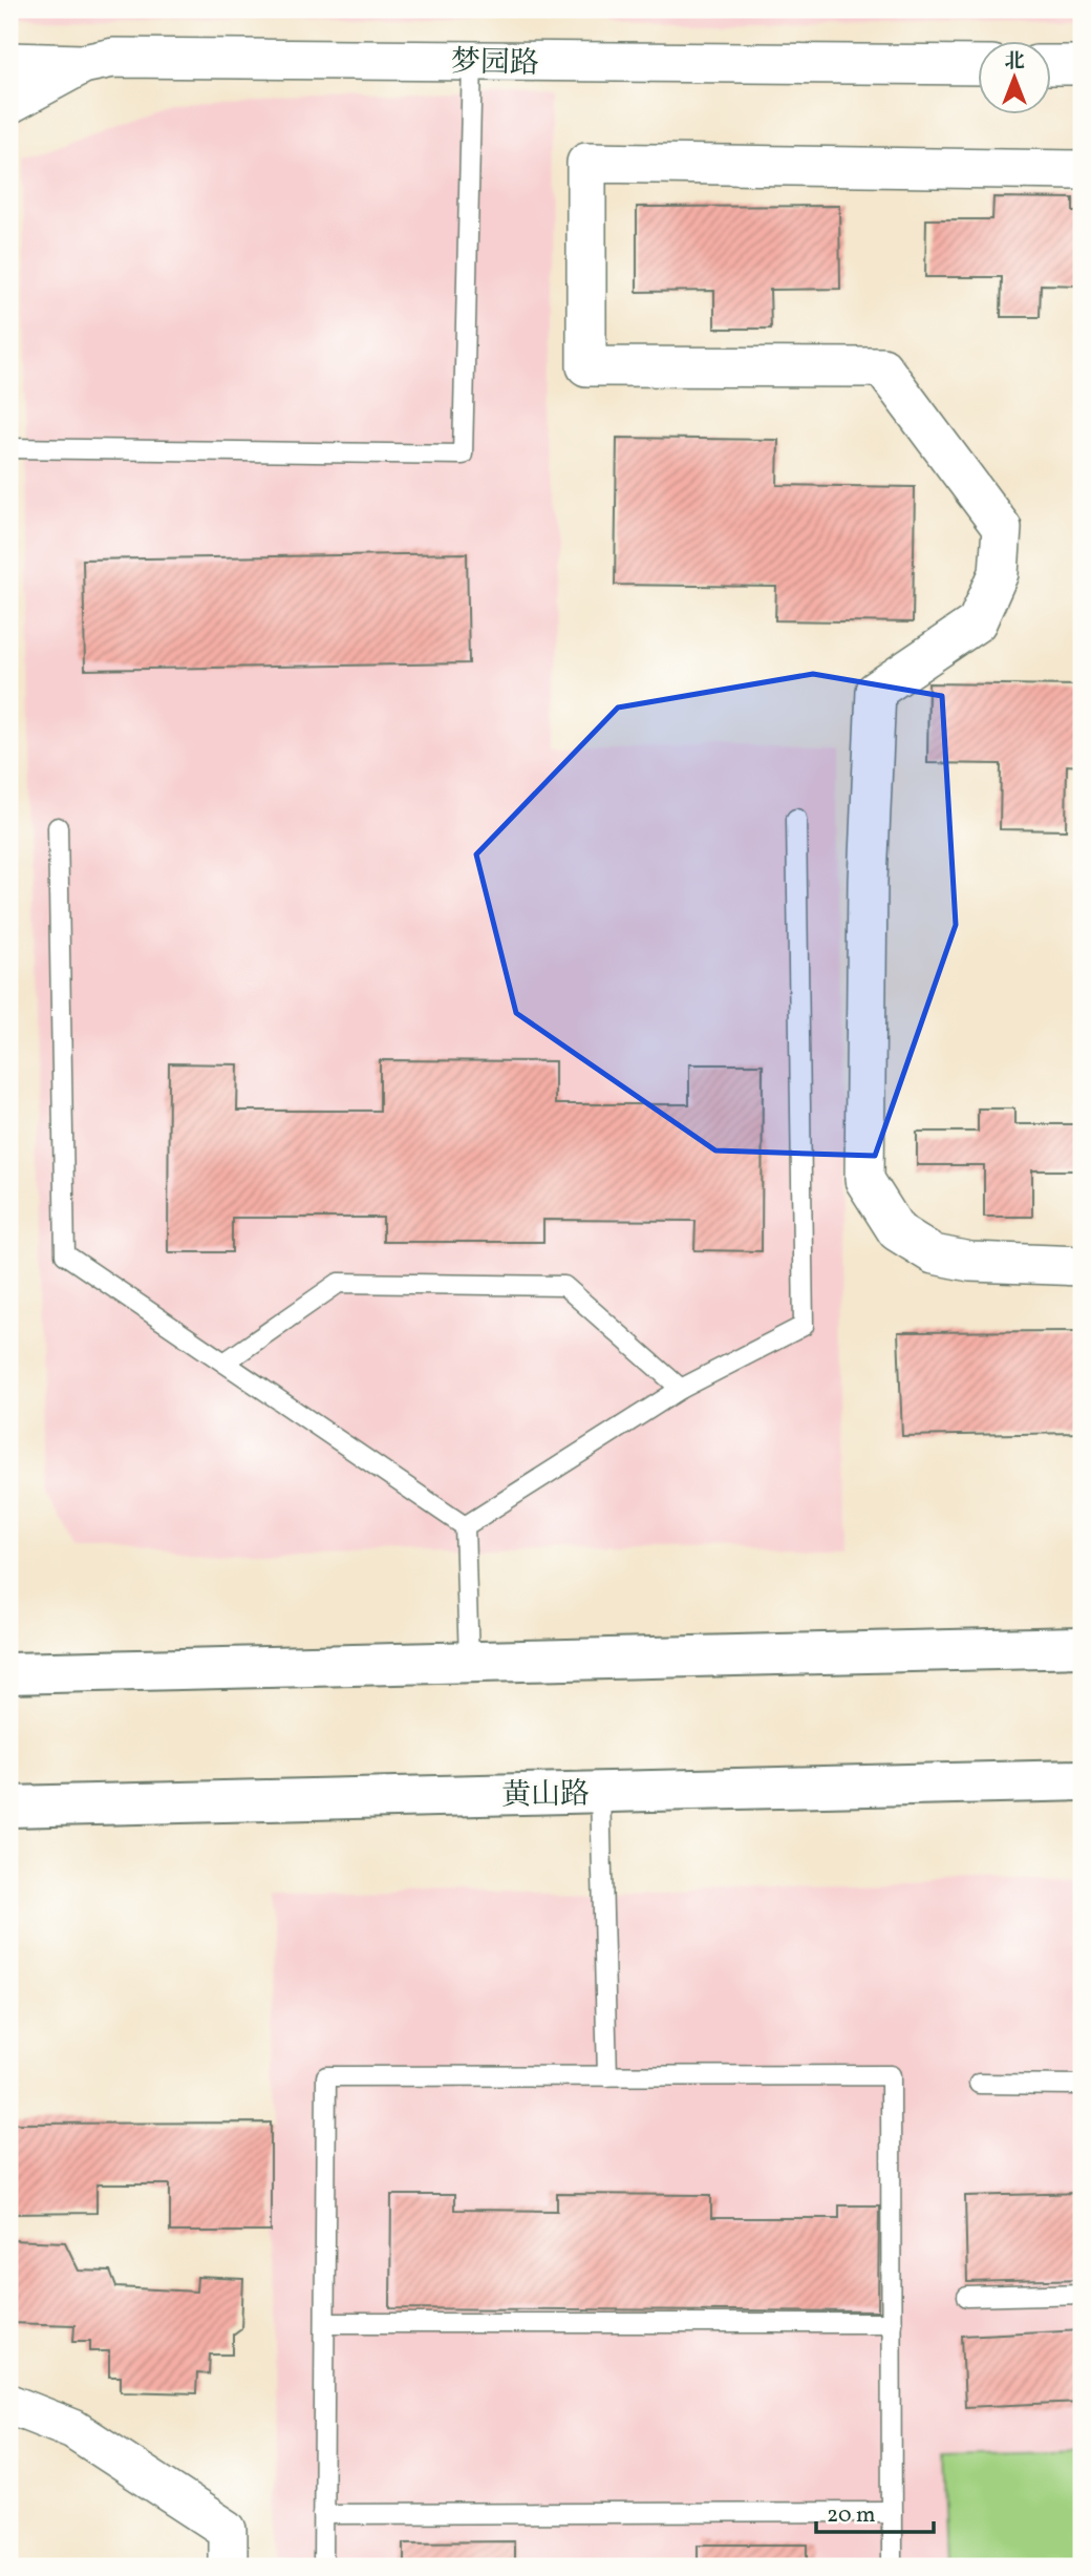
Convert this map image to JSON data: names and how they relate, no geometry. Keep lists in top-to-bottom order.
{
  "streets": {
    "main road": ["黄山路"],
    "street": ["梦园路"]
  },
  "scale_bar": "20 m",
  "north": "top"
}
